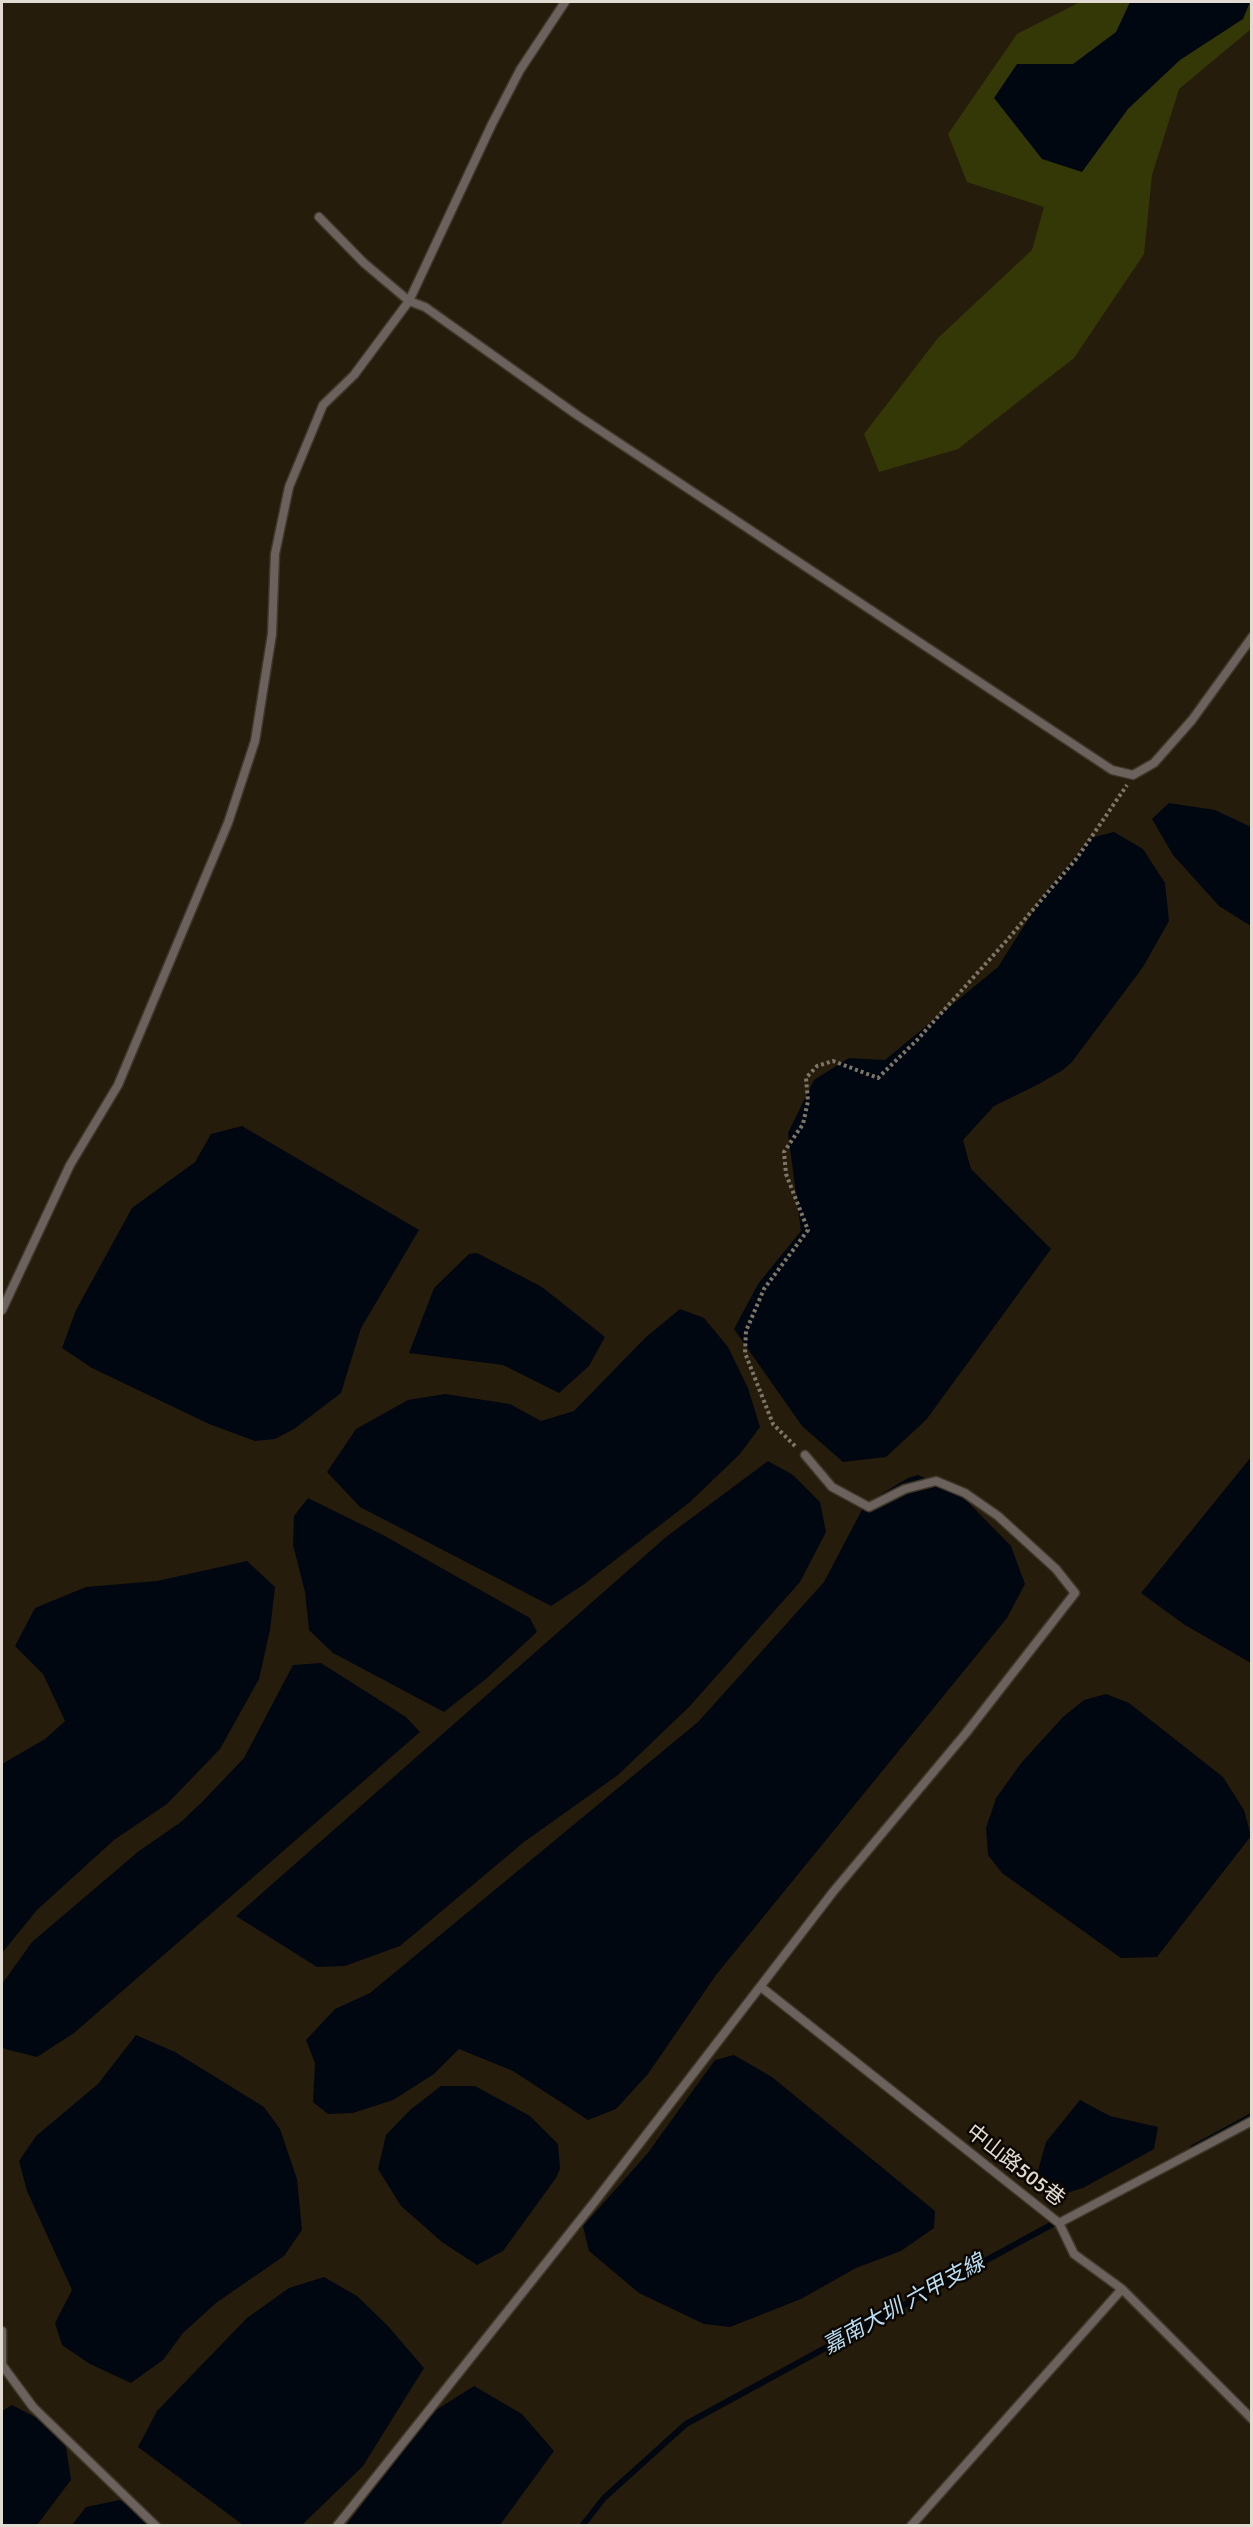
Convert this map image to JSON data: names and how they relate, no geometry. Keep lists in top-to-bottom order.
{
  "streets": {
    "lane": ["中山路505巷"]
  },
  "water": ["嘉南大圳 六甲支線"]
}
